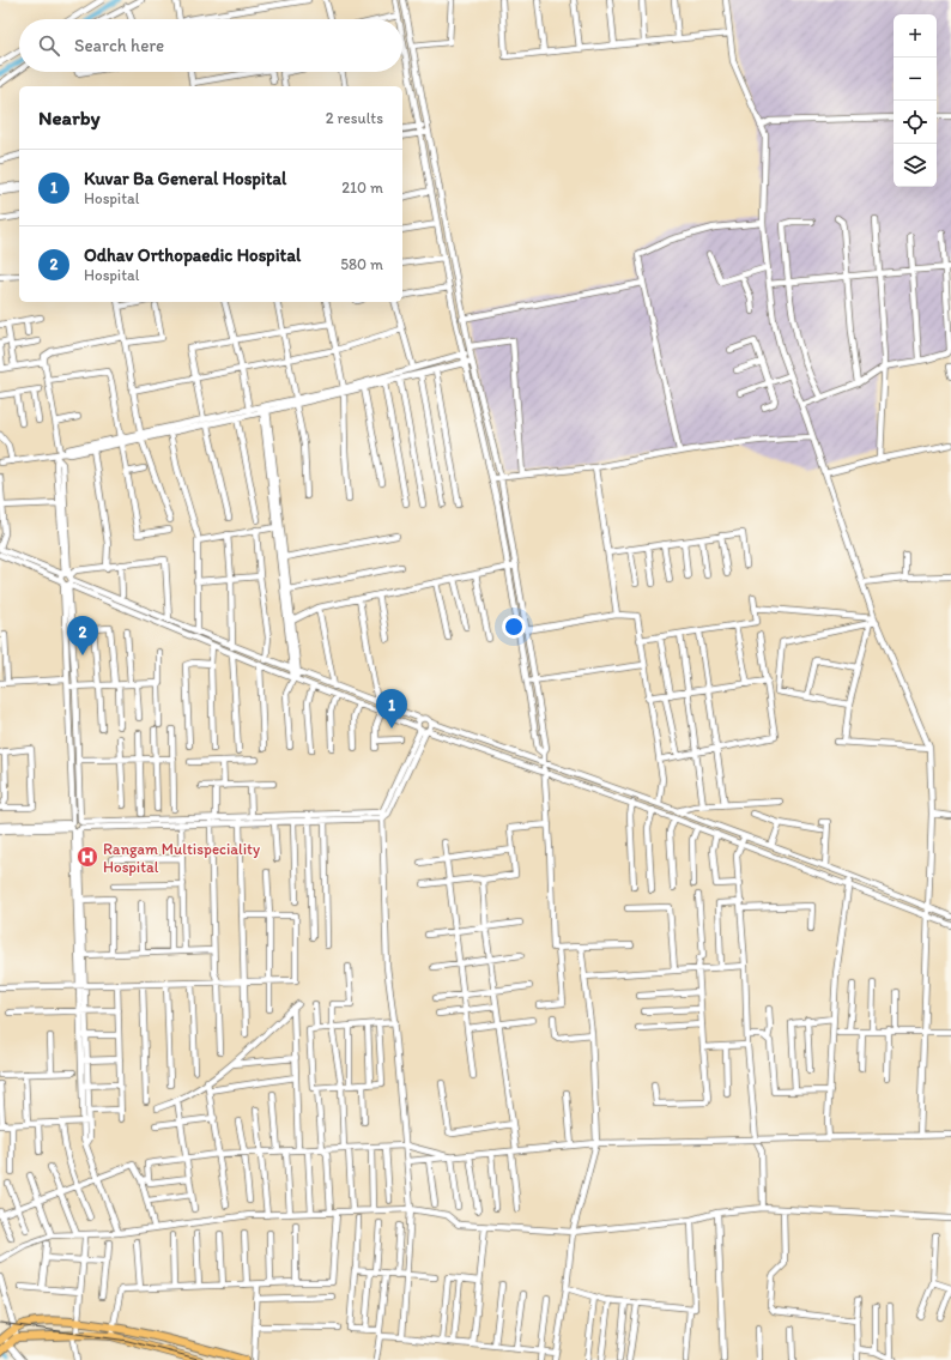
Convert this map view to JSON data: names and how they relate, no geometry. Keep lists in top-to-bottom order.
{
  "places": {
    "hospital": ["Rangam Multispeciality Hospital"]
  },
  "page": {
    "map_buttons": ["+", "−"],
    "search": "Search here",
    "heading": ["Nearby", "2 results"],
    "list": [
      {
        "mark": "1",
        "name": "Kuvar Ba General Hospital",
        "note": "Hospital",
        "value": "210 m"
      },
      {
        "mark": "2",
        "name": "Odhav Orthopaedic Hospital",
        "note": "Hospital",
        "value": "580 m"
      }
    ],
    "pins": ["2", "1"]
  }
}
